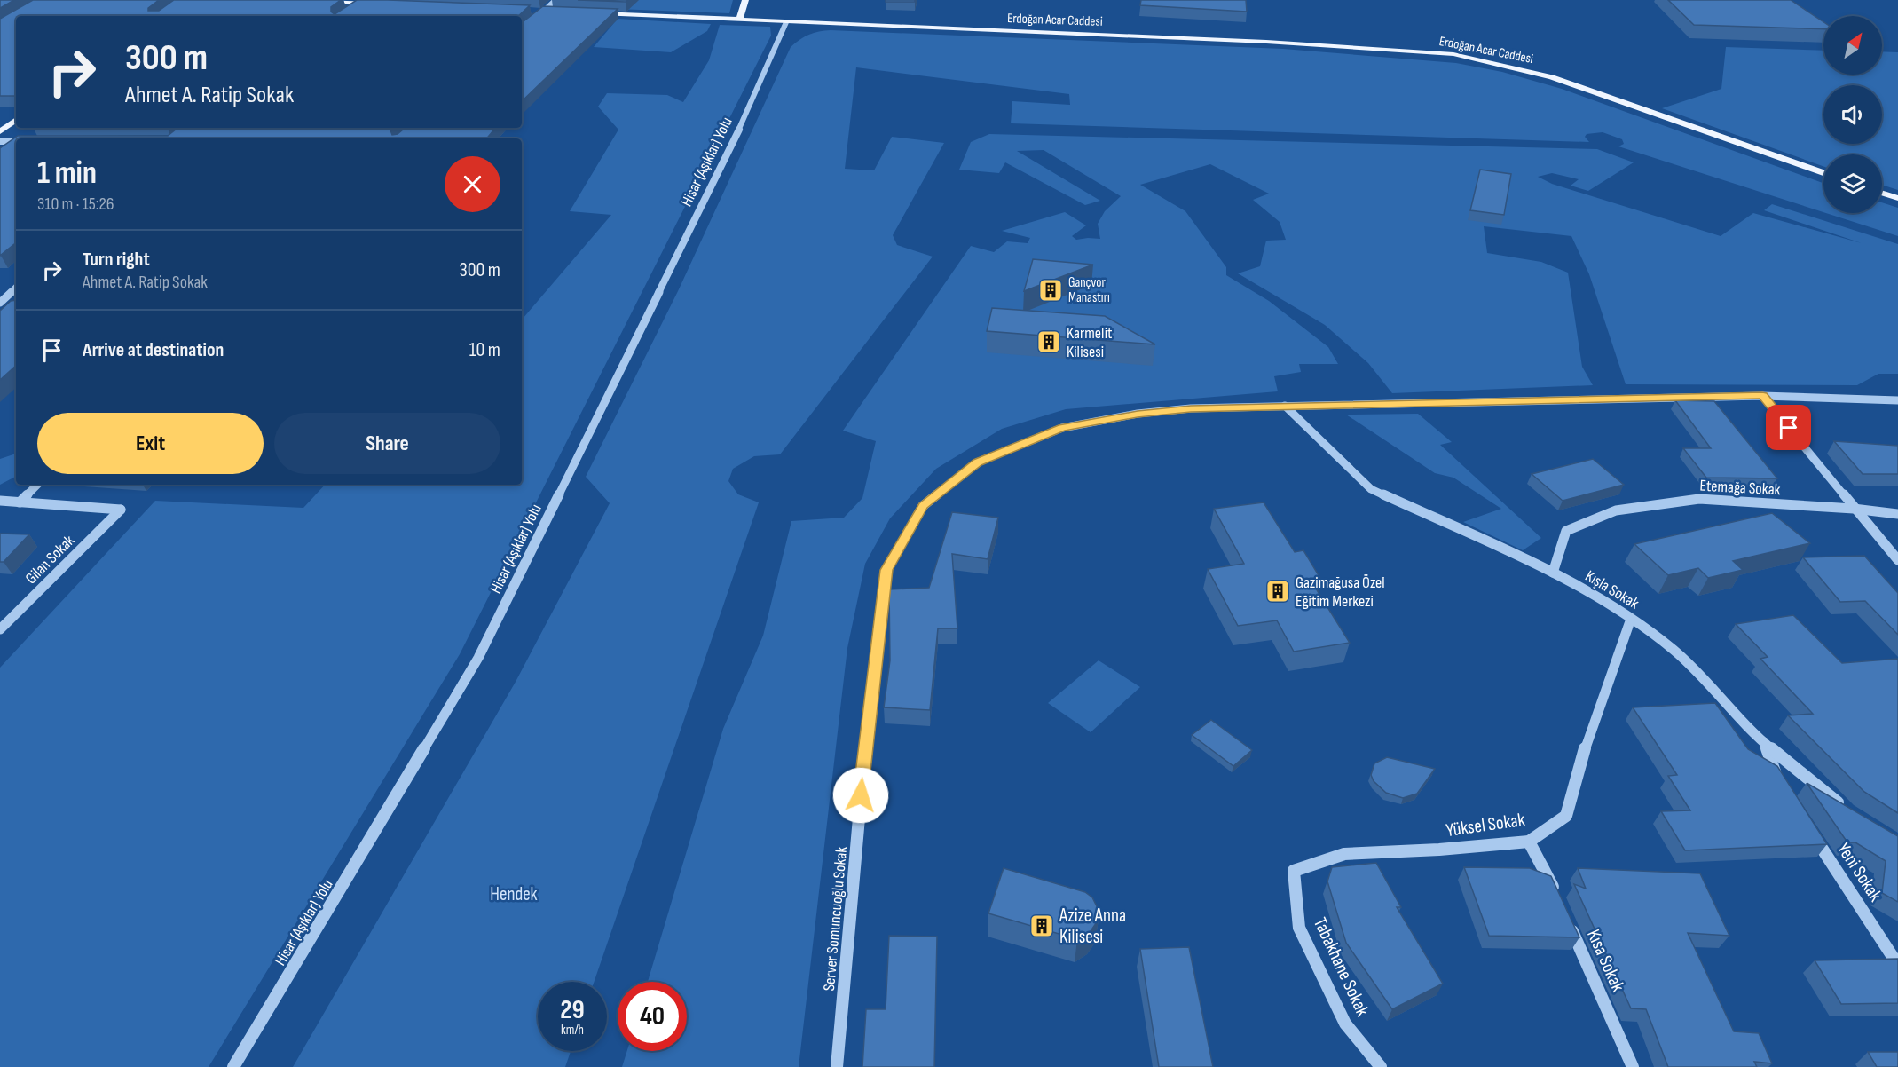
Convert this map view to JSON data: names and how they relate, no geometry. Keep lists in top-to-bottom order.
{
  "streets": {
    "main road": ["Erdoğan Acar Caddesi"],
    "street": [
      "Hisar (Aşıklar) Yolu",
      "Etemağa Sokak",
      "Gilan Sokak",
      "Kışla Sokak",
      "Yüksel Sokak",
      "Yeni Sokak",
      "Server Somuncuoğlu Sokak",
      "Kısa Sokak",
      "Tabakhane Sokak"
    ]
  },
  "crossings": [
    ["Erdoğan Acar Caddesi", "Hisar (Aşıklar) Yolu"],
    ["Etemağa Sokak", "Kışla Sokak"],
    ["Kışla Sokak", "Yüksel Sokak"],
    ["Kışla Sokak", "Server Somuncuoğlu Sokak"],
    ["Yüksel Sokak", "Tabakhane Sokak"]
  ],
  "parks": ["Hendek"],
  "places": {
    "building": [
      "Gançvor Manastırı",
      "Karmelit Kilisesi",
      "Gazimağusa Özel Eğitim Merkezi",
      "Azize Anna Kilisesi"
    ]
  },
  "north": "top right",
  "page": {
    "turn": ["300 m", "Ahmet A. Ratip Sokak"],
    "heading": ["1 min", "310 m · 15:26"],
    "list": [
      {
        "name": "Turn right",
        "note": "Ahmet A. Ratip Sokak",
        "value": "300 m"
      },
      {
        "name": "Arrive at destination",
        "value": "10 m"
      }
    ],
    "buttons": ["Exit", "Share"],
    "speed": "29 km/h",
    "limit": "40"
  }
}
